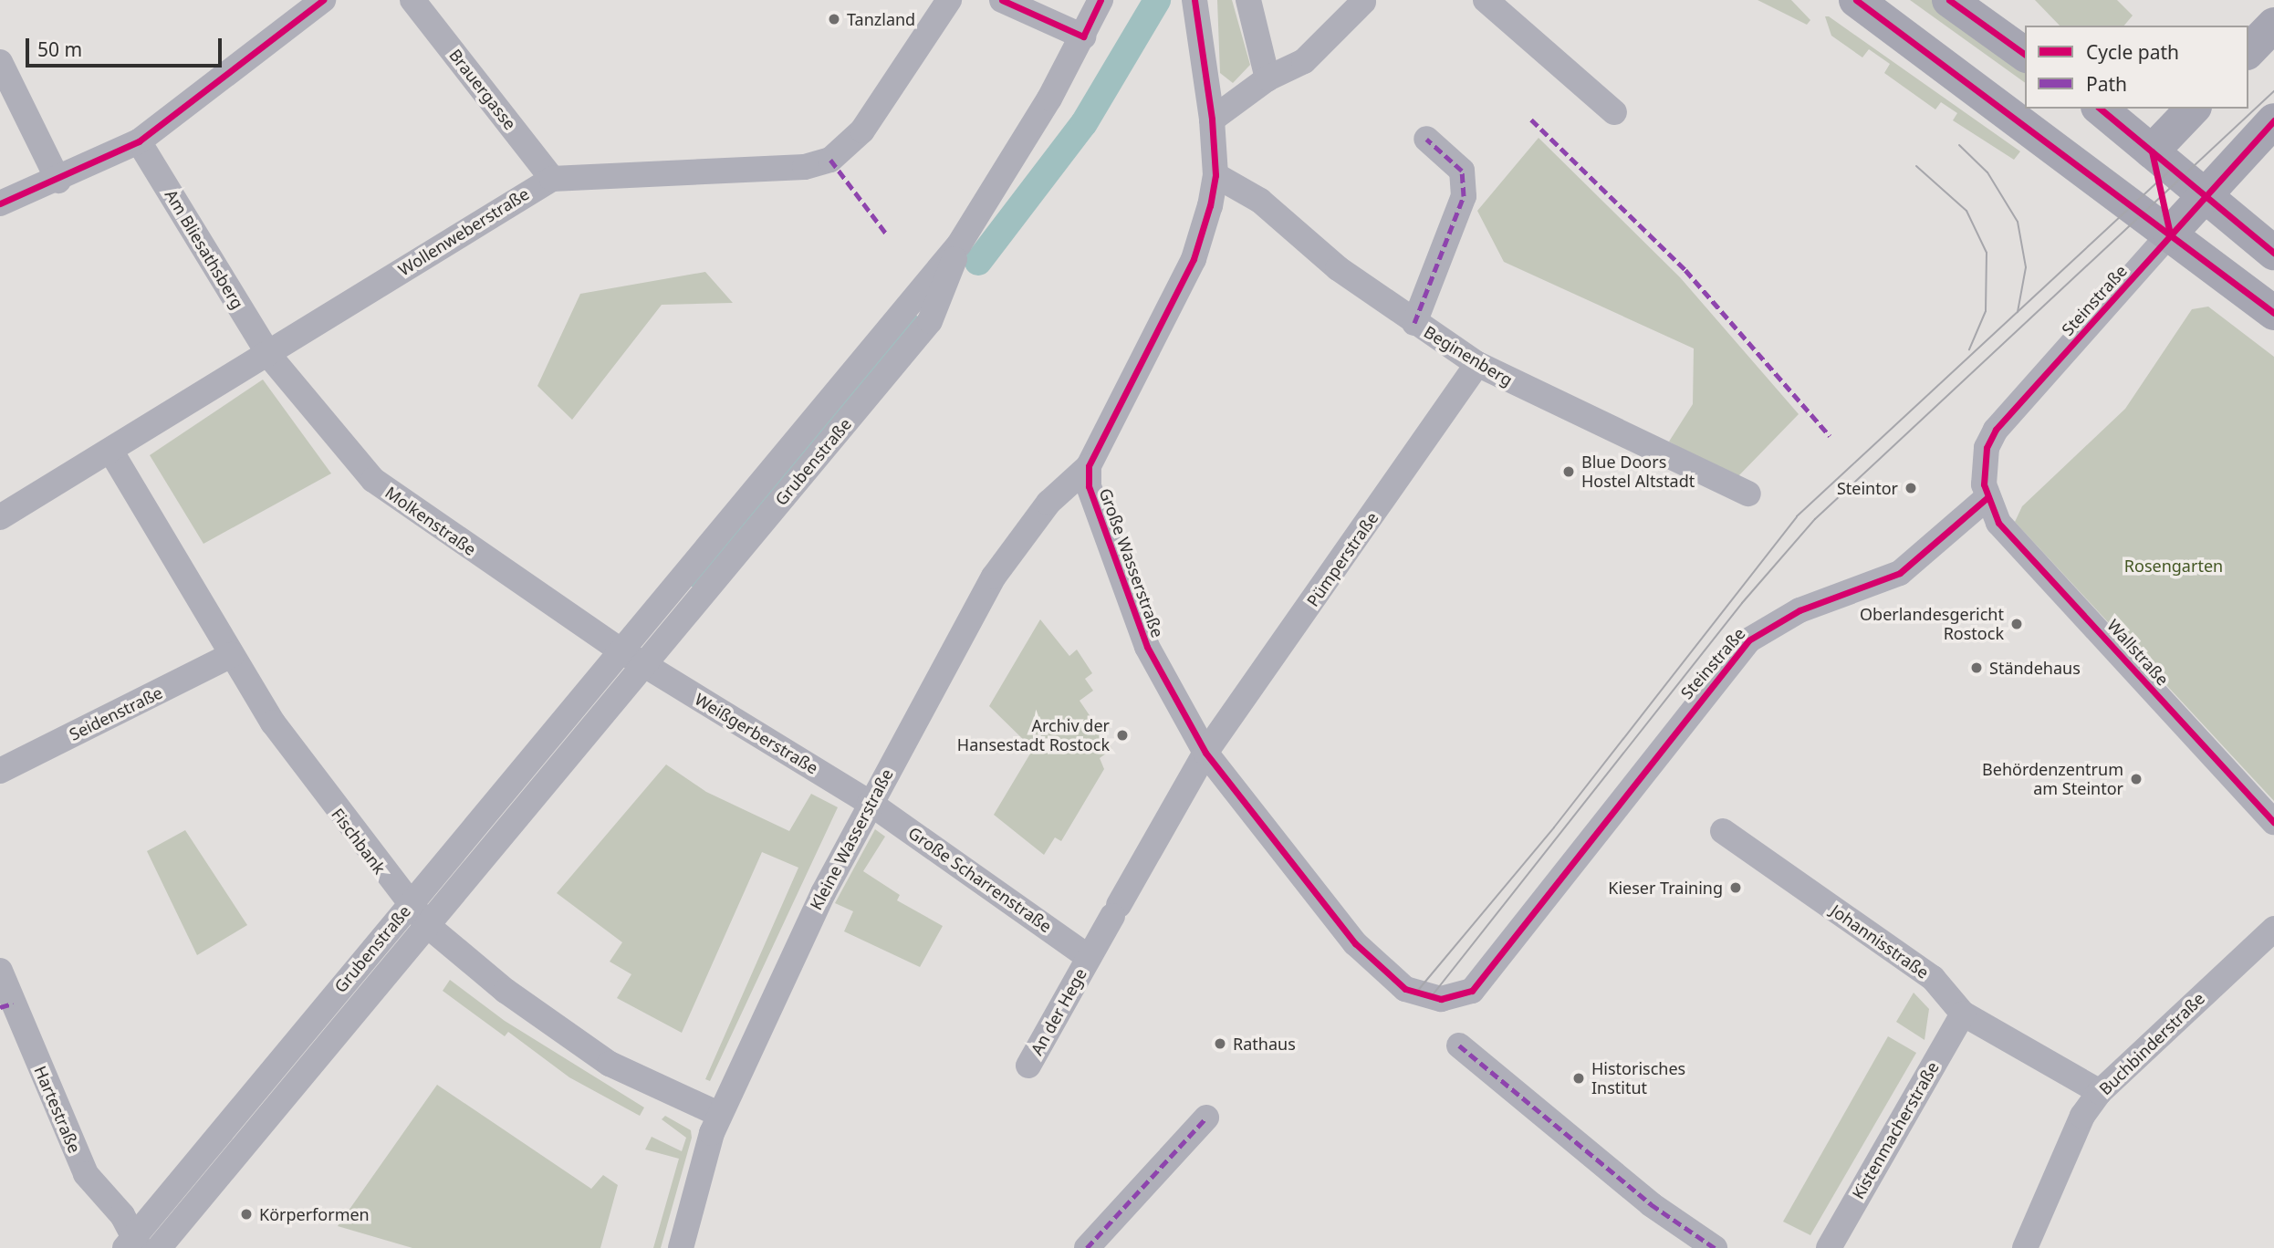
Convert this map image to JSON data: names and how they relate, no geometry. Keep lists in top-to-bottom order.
{
  "streets": {
    "street": [
      "Brauergasse",
      "Wollenweberstraße",
      "Am Bliesathsberg",
      "Steinstraße",
      "Beginenberg",
      "Grubenstraße",
      "Molkenstraße",
      "Pümperstraße",
      "Große Wasserstraße",
      "Wallstraße",
      "Seidenstraße",
      "Weißgerberstraße",
      "Kleine Wasserstraße",
      "Fischbank",
      "Große Scharrenstraße",
      "Johannisstraße",
      "An der Hege",
      "Buchbinderstraße",
      "Hartestraße",
      "Kistenmacherstraße"
    ]
  },
  "crossings": [
    ["Brauergasse", "Wollenweberstraße"],
    ["Wollenweberstraße", "Am Bliesathsberg"],
    ["Wollenweberstraße", "Molkenstraße"],
    ["Wollenweberstraße", "Fischbank"],
    ["Am Bliesathsberg", "Molkenstraße"],
    ["Steinstraße", "Große Wasserstraße"],
    ["Steinstraße", "Wallstraße"],
    ["Beginenberg", "Pümperstraße"],
    ["Grubenstraße", "Molkenstraße"],
    ["Grubenstraße", "Weißgerberstraße"],
    ["Grubenstraße", "Fischbank"],
    ["Grubenstraße", "Hartestraße"],
    ["Molkenstraße", "Weißgerberstraße"],
    ["Pümperstraße", "Große Wasserstraße"],
    ["Pümperstraße", "An der Hege"],
    ["Große Wasserstraße", "Kleine Wasserstraße"],
    ["Seidenstraße", "Fischbank"],
    ["Weißgerberstraße", "Kleine Wasserstraße"],
    ["Weißgerberstraße", "Große Scharrenstraße"],
    ["Kleine Wasserstraße", "Fischbank"],
    ["Kleine Wasserstraße", "Große Scharrenstraße"],
    ["Große Scharrenstraße", "An der Hege"],
    ["Johannisstraße", "Buchbinderstraße"],
    ["Johannisstraße", "Kistenmacherstraße"]
  ],
  "parks": ["Rosengarten"],
  "places": [
    "Tanzland",
    "Blue Doors Hostel Altstadt",
    "Steintor",
    "Oberlandesgericht Rostock",
    "Ständehaus",
    "Archiv der Hansestadt Rostock",
    "Behördenzentrum am Steintor",
    "Kieser Training",
    "Rathaus",
    "Historisches Institut",
    "Körperformen"
  ],
  "legend": ["Cycle path", "Path"],
  "scale_bar": "50 m"
}
